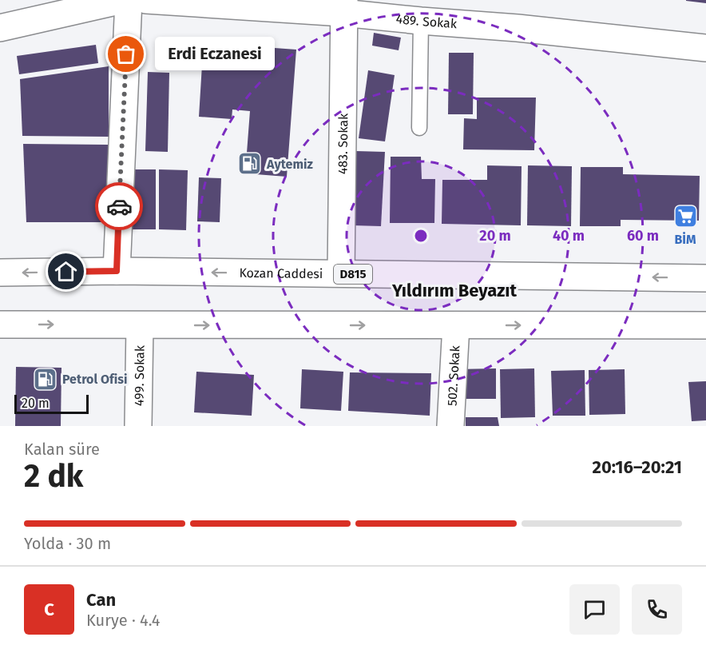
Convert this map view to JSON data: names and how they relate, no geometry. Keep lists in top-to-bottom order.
{
  "streets": {
    "main road": [
      "489. Sokak",
      "483. Sokak",
      "Kozan Caddesi",
      "D815",
      "499. Sokak",
      "502. Sokak"
    ]
  },
  "crossings": [
    ["489. Sokak", "483. Sokak"],
    ["483. Sokak", "Kozan Caddesi"]
  ],
  "districts": ["Yıldırım Beyazıt"],
  "places": {
    "other": ["Erdi Eczanesi"],
    "fuel station": ["Aytemiz", "Petrol Ofisi"],
    "supermarket": ["BİM"]
  },
  "scale_bar": "20 m",
  "page": {
    "bubble": "Erdi Eczanesi",
    "scale": "20 m",
    "heading": ["2 dk", "Kalan süre", "20:16–20:21"],
    "panel": ["Can", "Kurye · 4.4"],
    "bar": "Yolda · 30 m",
    "round": "C"
  },
  "rings": ["20 m", "40 m", "60 m"]
}
